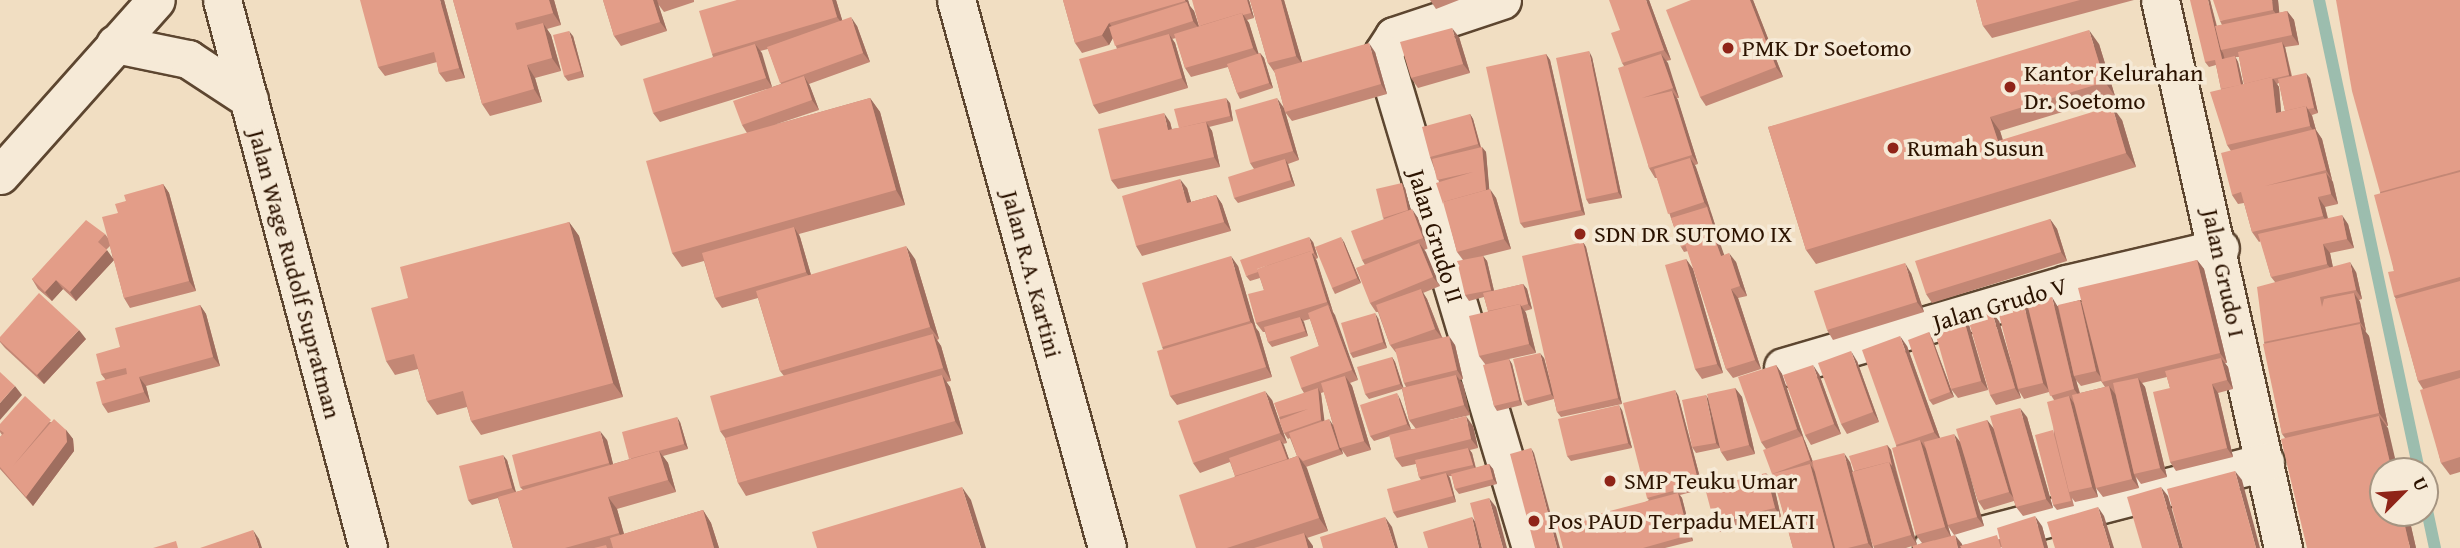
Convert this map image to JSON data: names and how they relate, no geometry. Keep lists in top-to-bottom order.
{
  "streets": {
    "street": [
      "Jalan Grudo II",
      "Jalan Grudo I",
      "Jalan Wage Rudolf Supratman",
      "Jalan R.A. Kartini",
      "Jalan Grudo V"
    ]
  },
  "crossings": [
    ["Jalan Grudo I", "Jalan Grudo V"]
  ],
  "places": [
    "PMK Dr Soetomo",
    "Kantor Kelurahan Dr. Soetomo",
    "Rumah Susun",
    "SDN DR SUTOMO IX",
    "SMP Teuku Umar",
    "Pos PAUD Terpadu MELATI"
  ],
  "north": "top right"
}
